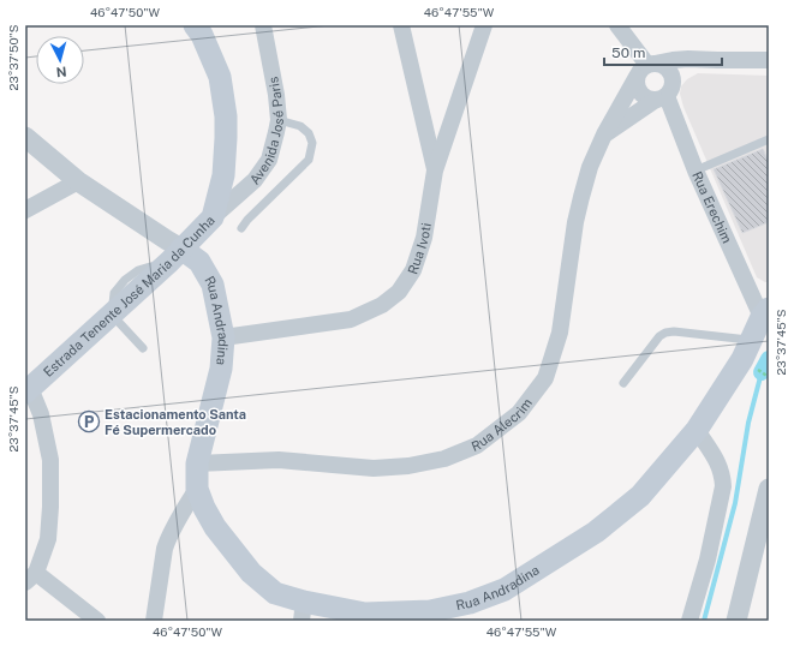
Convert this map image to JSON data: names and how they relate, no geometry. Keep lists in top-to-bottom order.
{
  "streets": {
    "main road": ["Estrada Tenente José Maria da Cunha", "Rua Andradina"],
    "street": [
      "Avenida José Paris",
      "Rua Erechim",
      "Rua Ivoti",
      "Rua Alecrim"
    ]
  },
  "crossings": [
    ["Avenida José Paris", "Estrada Tenente José Maria da Cunha"],
    ["Rua Erechim", "Rua Andradina"],
    ["Rua Ivoti", "Rua Andradina"],
    ["Estrada Tenente José Maria da Cunha", "Rua Andradina"],
    ["Rua Andradina", "Rua Alecrim"]
  ],
  "places": {
    "parking": ["Estacionamento Santa Fé Supermercado"]
  },
  "scale_bar": "50 m",
  "north": "bottom",
  "coordinates": [
    "46°47'50\"W",
    "46°47'55\"W",
    "23°37'50\"S",
    "23°37'45\"S"
  ]
}
